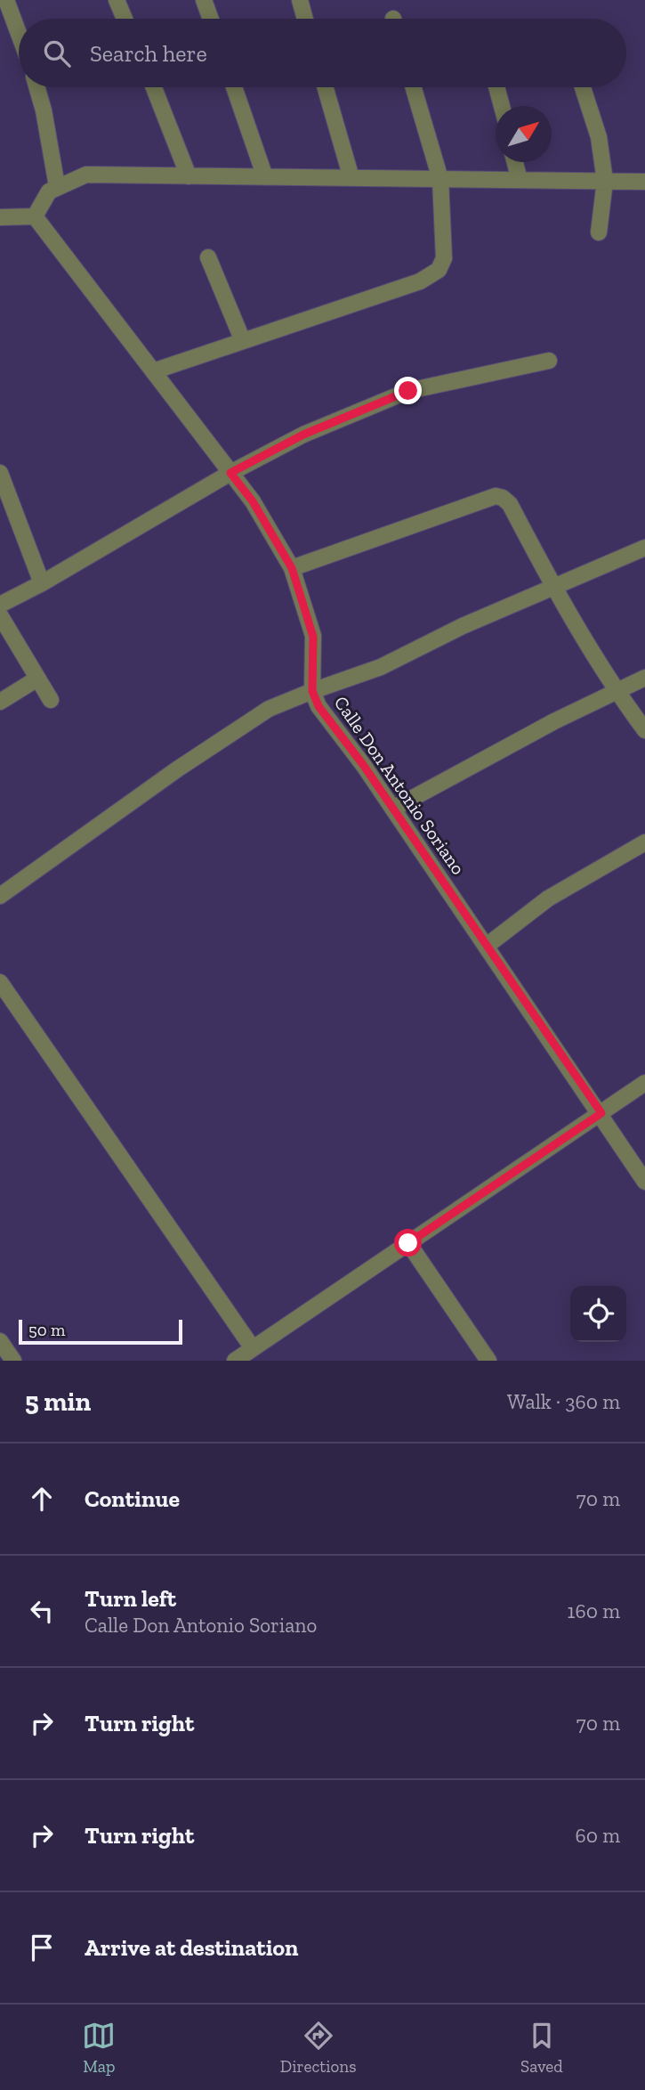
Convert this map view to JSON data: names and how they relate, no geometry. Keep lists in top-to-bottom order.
{
  "streets": {
    "street": ["Calle Don Antonio Soriano"]
  },
  "scale_bar": "50 m",
  "north": "top right",
  "page": {
    "search": "Search here",
    "scale": "50 m",
    "heading": ["5 min", "Walk · 360 m"],
    "list": [
      ["Continue", "70 m"],
      ["Turn left", "Calle Don Antonio Soriano", "160 m"],
      ["Turn right", "70 m"],
      ["Turn right", "60 m"],
      "Arrive at destination"
    ],
    "nav": ["Map", "Directions", "Saved"]
  }
}
